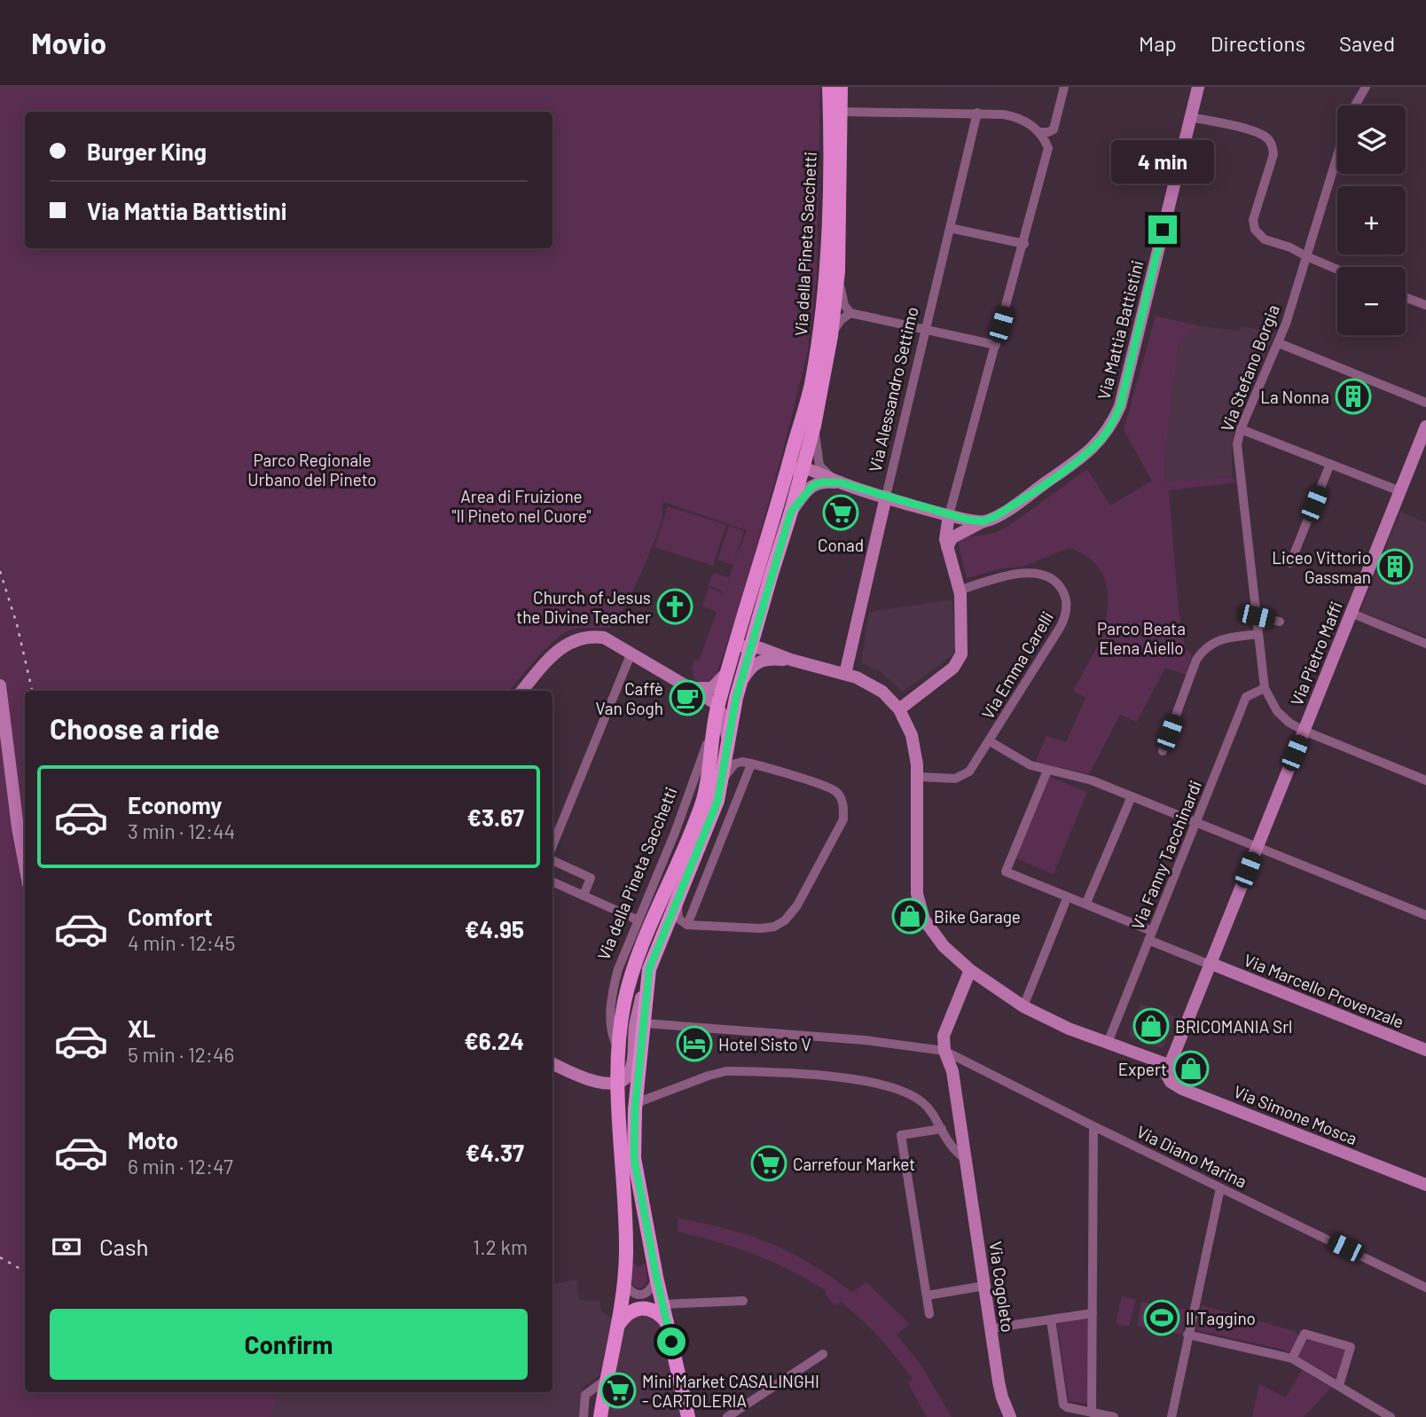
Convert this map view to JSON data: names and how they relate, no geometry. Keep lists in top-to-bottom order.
{
  "streets": {
    "main road": ["Via della Pineta Sacchetti"],
    "street": [
      "Via Mattia Battistini",
      "Via Stefano Borgia",
      "Via Alessandro Settimo",
      "Via Pietro Maffi",
      "Via Emma Carelli",
      "Via Fanny Tacchinardi",
      "Via Marcello Provenzale",
      "Via Simone Mosca",
      "Via Diano Marina",
      "Via Cogoleto"
    ]
  },
  "crossings": [
    ["Via della Pineta Sacchetti", "Via Diano Marina"],
    ["Via Stefano Borgia", "Via Pietro Maffi"],
    ["Via Stefano Borgia", "Via Fanny Tacchinardi"],
    ["Via Pietro Maffi", "Via Marcello Provenzale"],
    ["Via Pietro Maffi", "Via Simone Mosca"],
    ["Via Diano Marina", "Via Cogoleto"]
  ],
  "parks": ["Parco Regionale Urbano del Pineto", "Area di Fruizione \"Il Pineto nel Cuore\"", "Parco Beata Elena Aiello"],
  "places": {
    "building": ["La Nonna", "Liceo Vittorio Gassman"],
    "supermarket": ["Conad", "Carrefour Market", "Mini Market CASALINGHI - CARTOLERIA"],
    "church": ["Church of Jesus the Divine Teacher"],
    "cafe": ["Caffè Van Gogh"],
    "shop": ["Bike Garage", "BRICOMANIA Srl", "Expert"],
    "hotel": ["Hotel Sisto V"],
    "sports": ["Il Taggino"]
  },
  "page": {
    "header": "Movio",
    "nav": ["Map", "Directions", "Saved"],
    "map_buttons": ["+", "−"],
    "banner": ["Burger King", "Via Mattia Battistini"],
    "bubble": "4 min",
    "heading": "Choose a ride",
    "list": [
      {
        "name": "Economy",
        "note": "3 min · 12:44",
        "value": "€3.67"
      },
      {
        "name": "Comfort",
        "note": "4 min · 12:45",
        "value": "€4.95"
      },
      {
        "name": "XL",
        "note": "5 min · 12:46",
        "value": "€6.24"
      },
      {
        "name": "Moto",
        "note": "6 min · 12:47",
        "value": "€4.37"
      }
    ],
    "pay": ["Cash", "1.2 km"],
    "buttons": "Confirm"
  }
}
